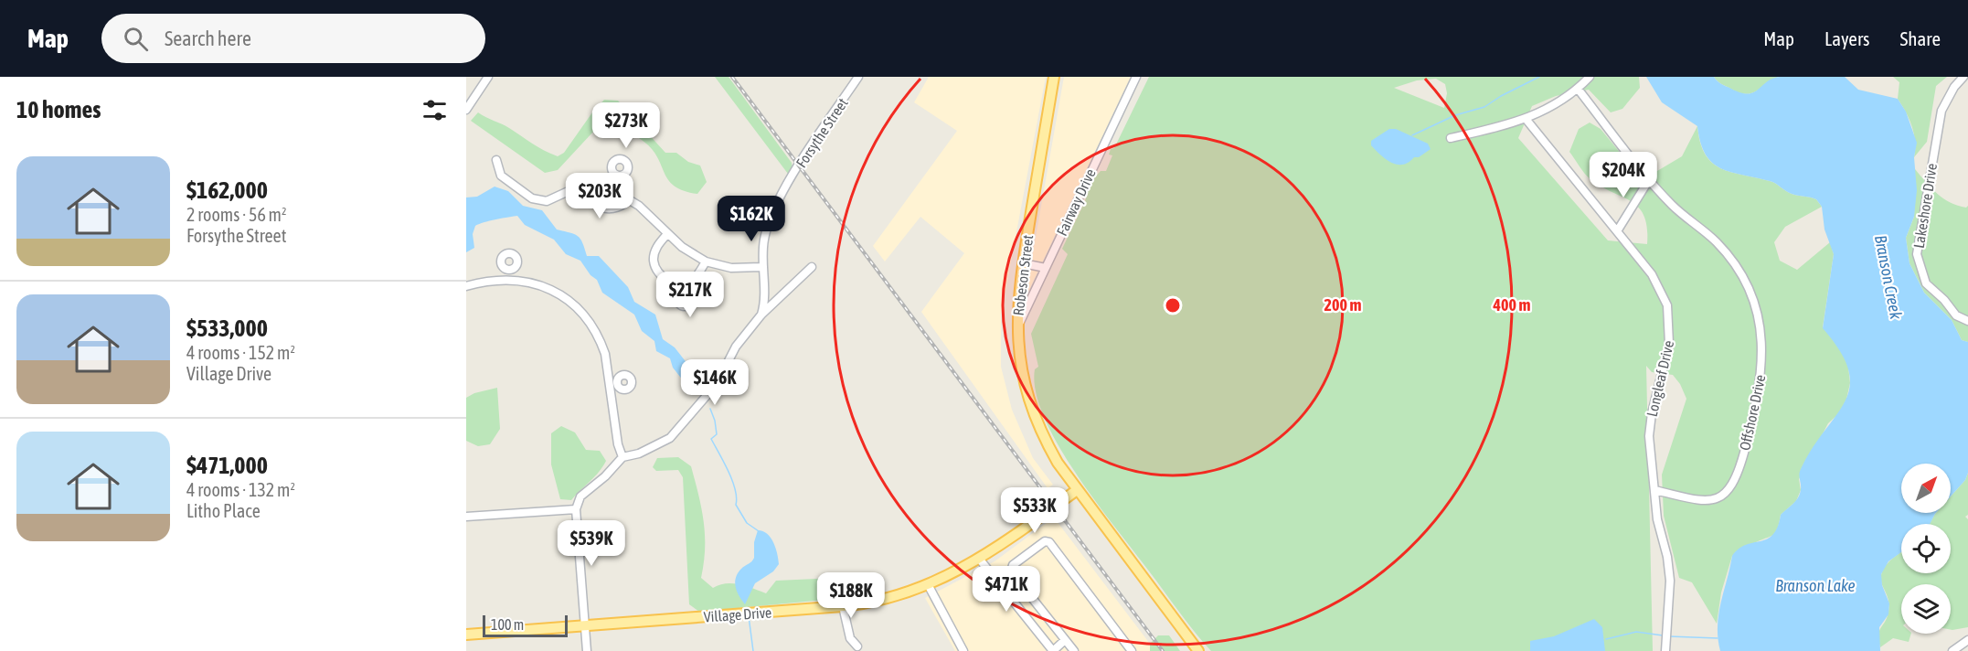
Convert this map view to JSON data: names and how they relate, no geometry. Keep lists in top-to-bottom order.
{
  "streets": {
    "main road": ["Robeson Street", "Village Drive"],
    "street": [
      "Forsythe Street",
      "Fairway Drive",
      "Lakeshore Drive",
      "Longleaf Drive",
      "Offshore Drive"
    ]
  },
  "crossings": [
    ["Fairway Drive", "Robeson Street"],
    ["Robeson Street", "Village Drive"],
    ["Longleaf Drive", "Offshore Drive"]
  ],
  "water": ["Branson Creek", "Branson Lake"],
  "scale_bar": "100 m",
  "north": "top right",
  "page": {
    "header": "Map",
    "search": "Search here",
    "nav": ["Map", "Layers", "Share"],
    "heading": "10 homes",
    "price": [
      "$273K",
      "$204K",
      "$203K",
      "$162K",
      "$217K",
      "$146K",
      "$533K",
      "$539K",
      "$471K",
      "$188K"
    ],
    "list": [
      {
        "name": "$162,000",
        "note": "2 rooms · 56 m² · Forsythe Street"
      },
      {
        "name": "$533,000",
        "note": "4 rooms · 152 m² · Village Drive"
      },
      {
        "name": "$471,000",
        "note": "4 rooms · 132 m² · Litho Place"
      }
    ],
    "scale": "100 m"
  },
  "rings": ["200 m", "400 m"]
}
